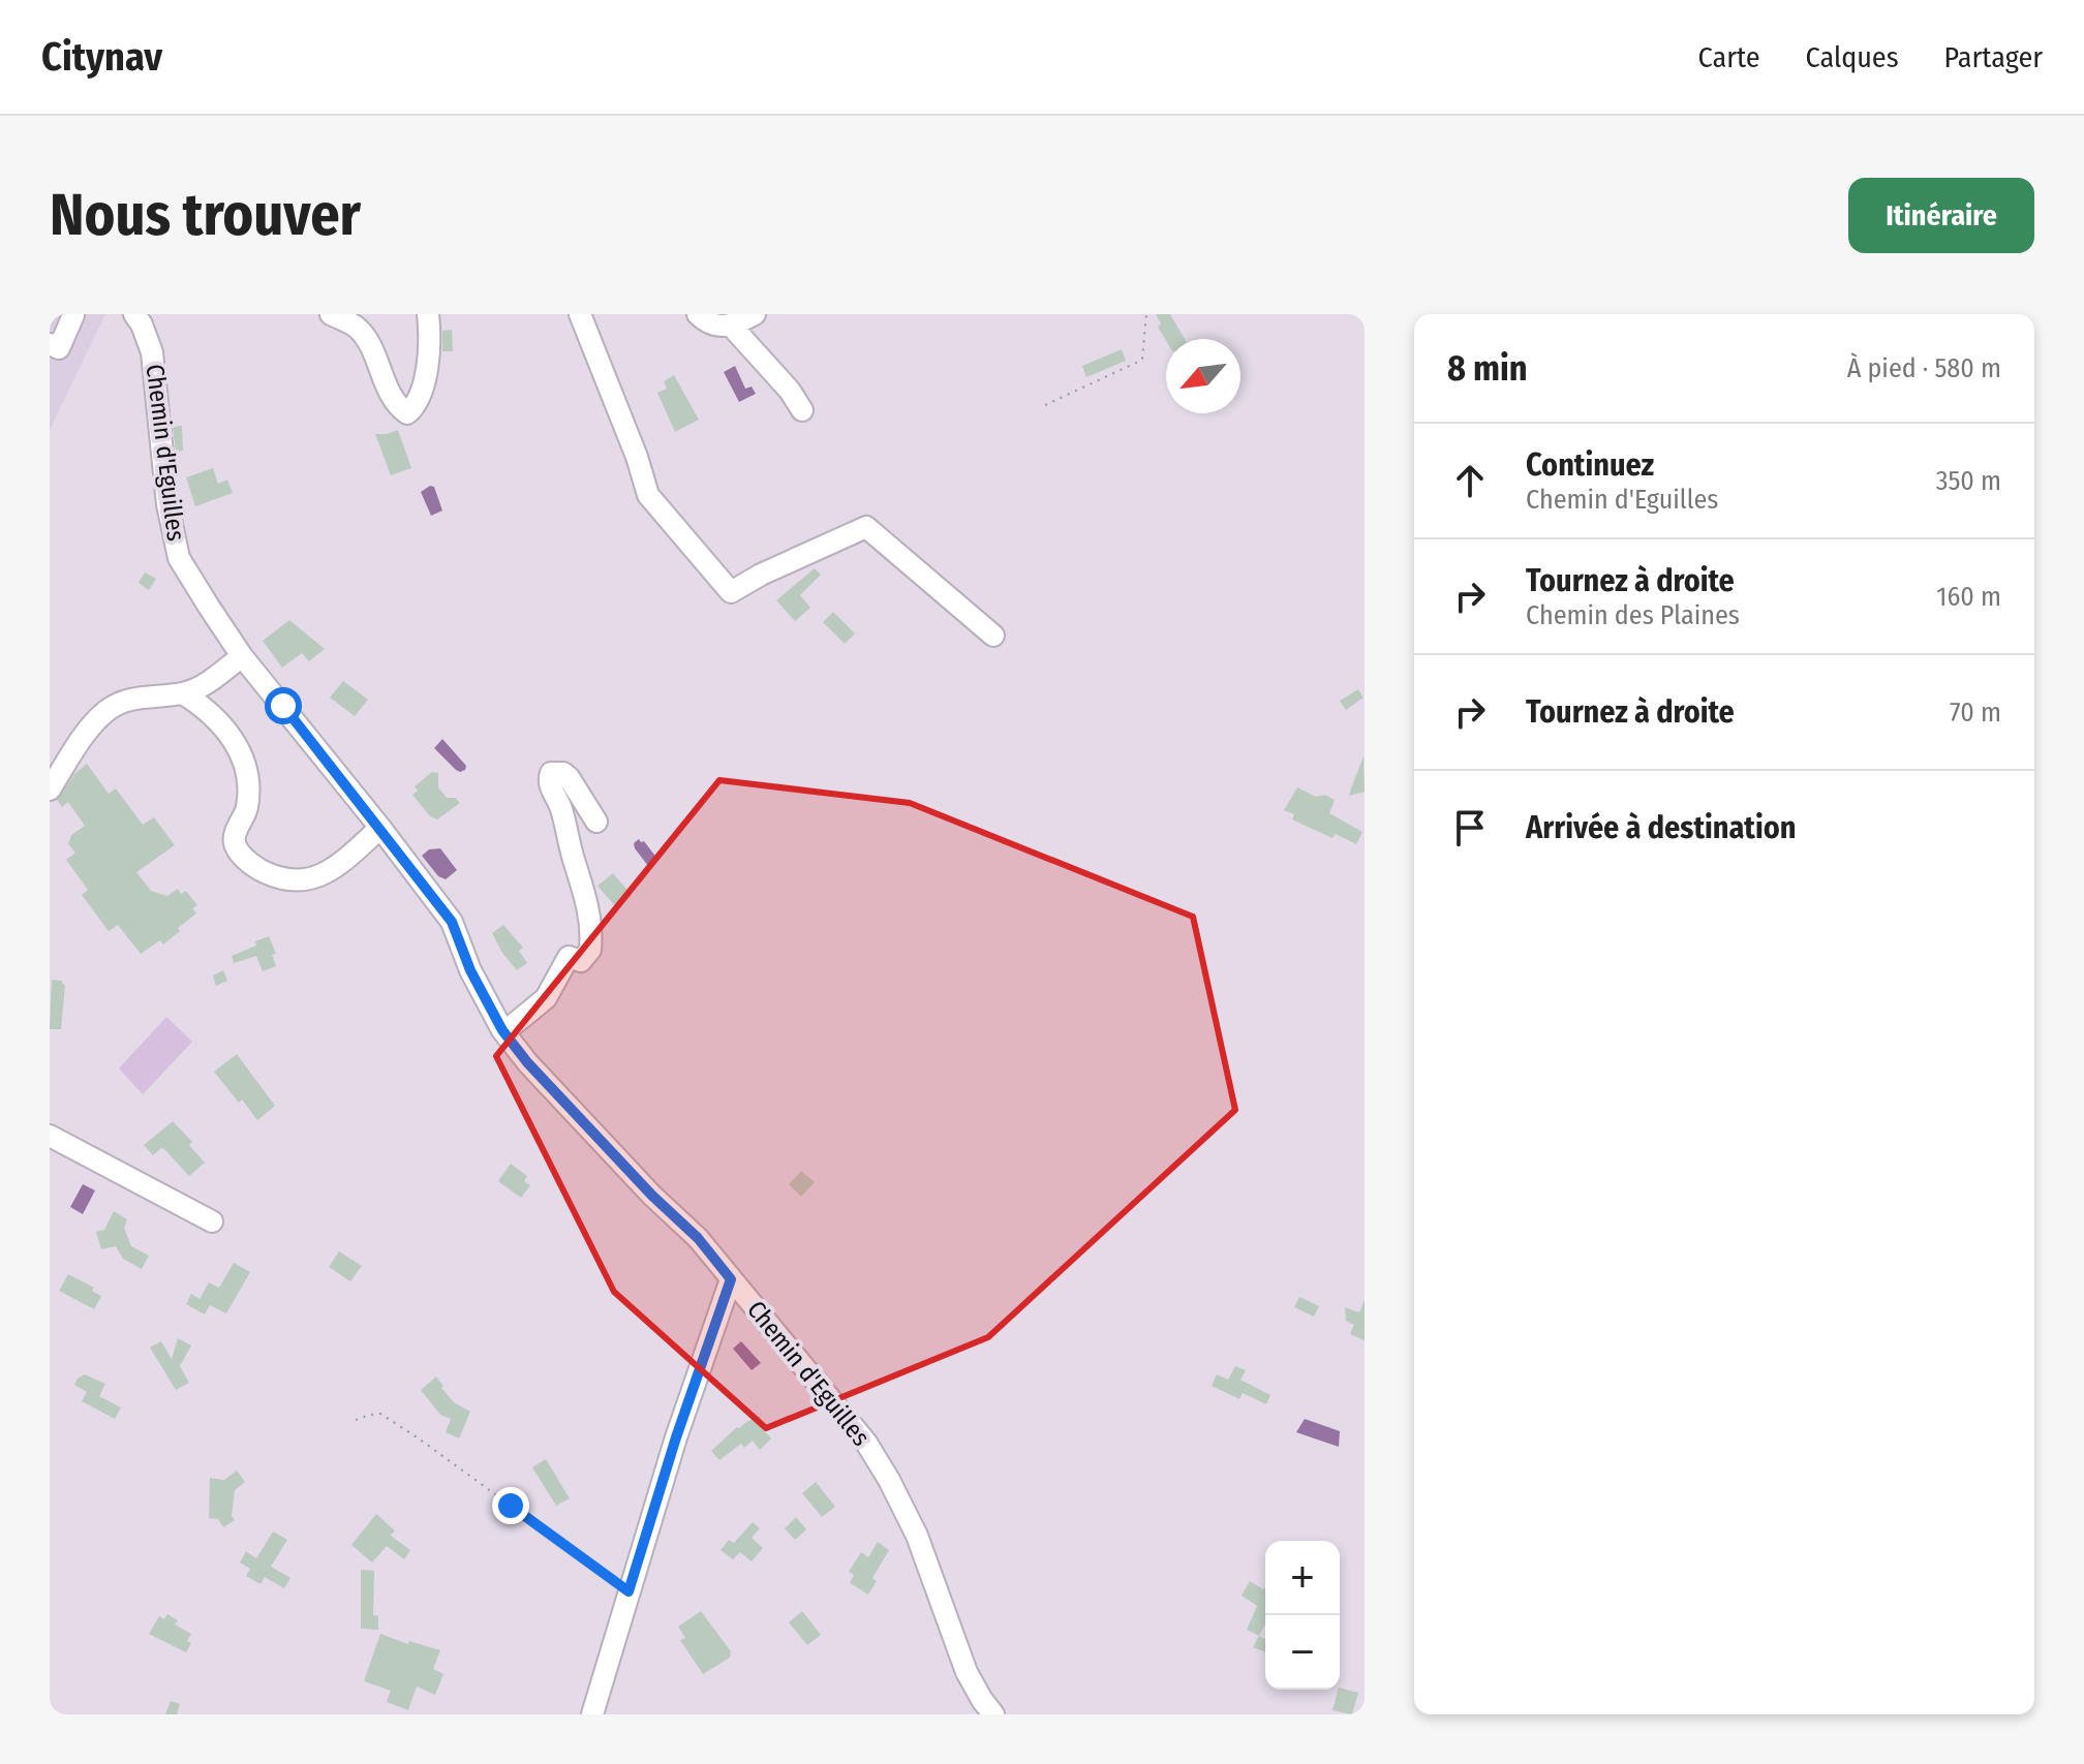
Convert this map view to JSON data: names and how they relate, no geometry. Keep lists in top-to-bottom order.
{
  "streets": {
    "street": ["Chemin d'Eguilles"]
  },
  "north": "bottom left",
  "page": {
    "header": "Citynav",
    "nav": ["Carte", "Calques", "Partager"],
    "buttons": "Itinéraire",
    "title": "Nous trouver",
    "heading": ["8 min", "À pied · 580 m"],
    "list": [
      ["Continuez", "Chemin d'Eguilles", "350 m"],
      ["Tournez à droite", "Chemin des Plaines", "160 m"],
      ["Tournez à droite", "70 m"],
      "Arrivée à destination"
    ],
    "map_buttons": ["+", "−"]
  }
}
